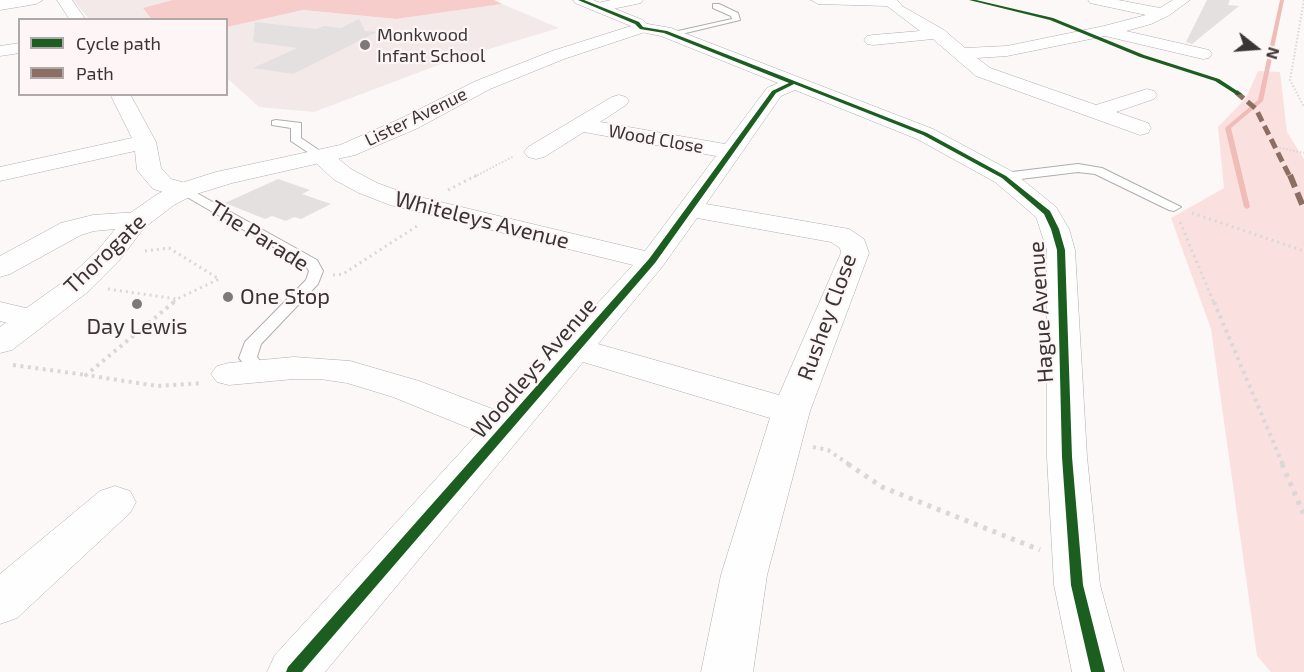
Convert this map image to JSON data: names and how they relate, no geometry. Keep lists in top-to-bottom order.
{
  "streets": {
    "street": [
      "Lister Avenue",
      "Wood Close",
      "Whiteleys Avenue",
      "Thorogate",
      "Hague Avenue",
      "Rushey Close",
      "Woodleys Avenue"
    ],
    "lane": ["The Parade"]
  },
  "crossings": [
    ["Lister Avenue", "Whiteleys Avenue"],
    ["Lister Avenue", "The Parade"],
    ["Lister Avenue", "Thorogate"],
    ["Lister Avenue", "Hague Avenue"],
    ["Wood Close", "Woodleys Avenue"],
    ["Whiteleys Avenue", "Woodleys Avenue"],
    ["The Parade", "Thorogate"],
    ["Hague Avenue", "Woodleys Avenue"],
    ["Rushey Close", "Woodleys Avenue"]
  ],
  "places": ["Monkwood Infant School", "One Stop", "Day Lewis"],
  "legend": ["Cycle path", "Path"],
  "north": "right"
}
